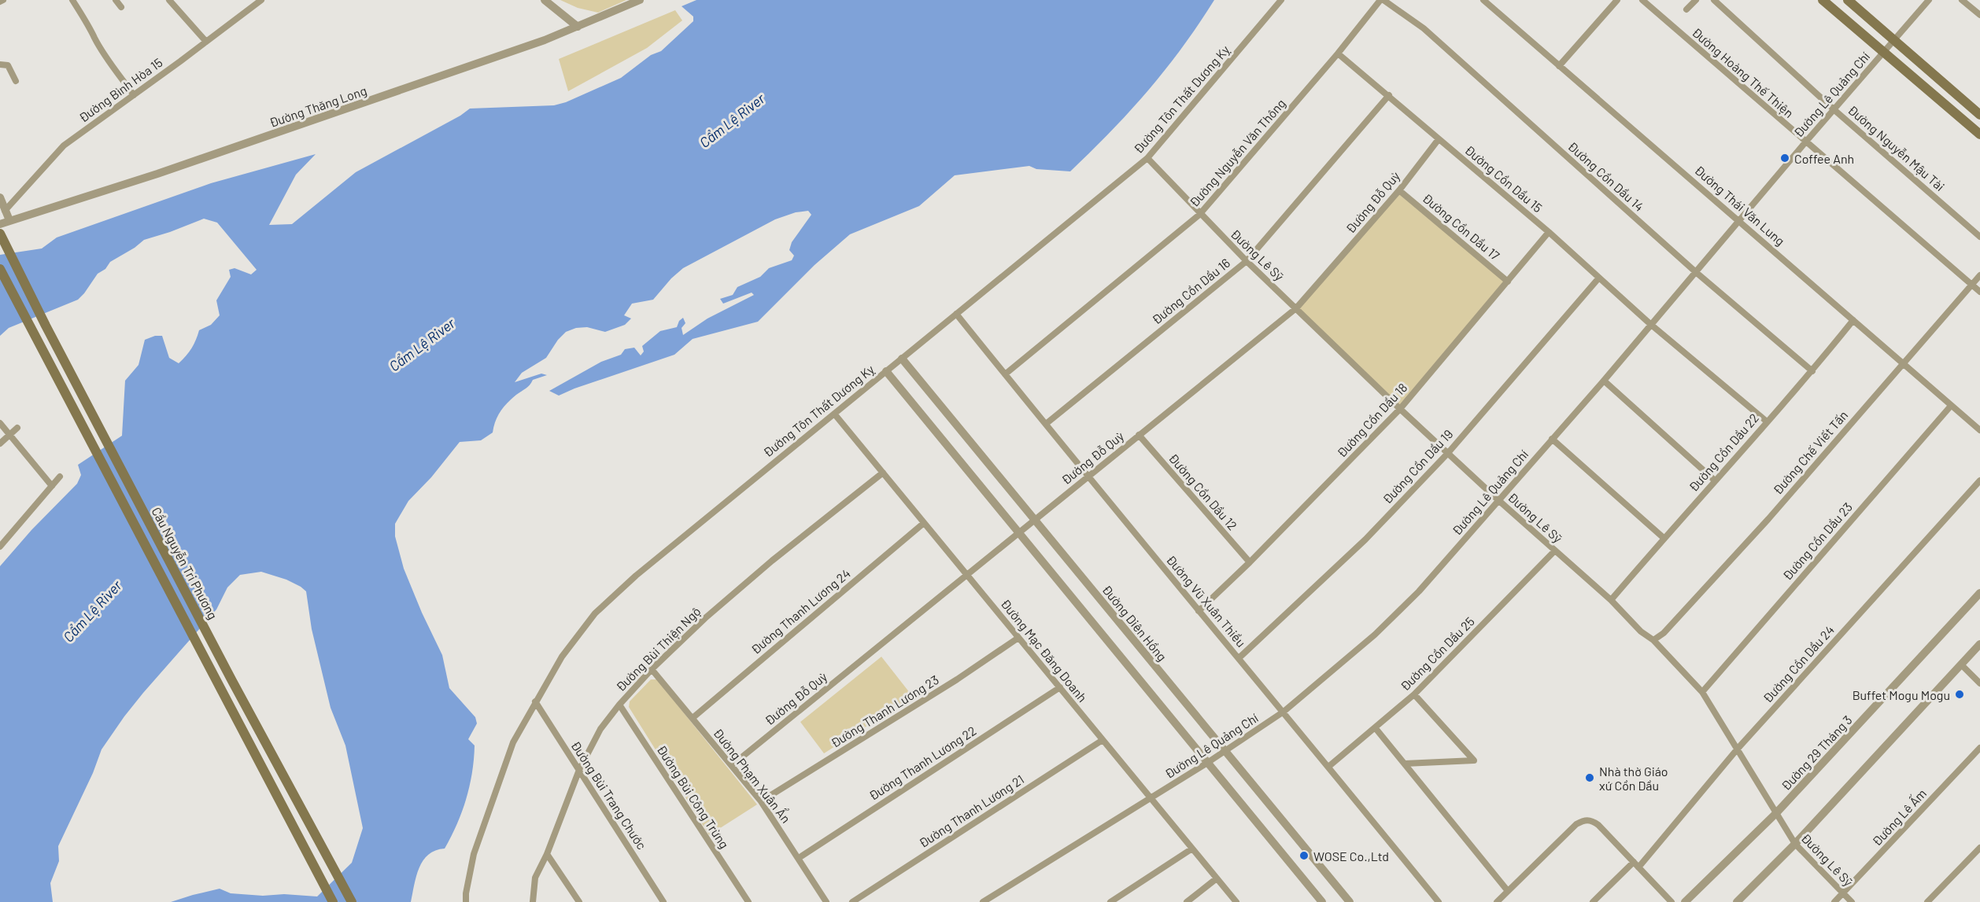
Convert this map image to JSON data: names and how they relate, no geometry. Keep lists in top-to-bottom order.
{
  "streets": {
    "main road": ["Cầu Nguyễn Tri Phương"],
    "street": [
      "Đường Hoàng Thế Thiện",
      "Đường Bình Hòa 15",
      "Đường Lê Quảng Chí",
      "Đường Tôn Thất Dương Kỵ",
      "Đường Thăng Long",
      "Đường Nguyễn Mậu Tài",
      "Đường Nguyễn Văn Thông",
      "Đường Cồn Dầu 14",
      "Đường Cồn Dầu 15",
      "Đường Đỗ Quỳ",
      "Đường Thái Văn Lung",
      "Đường Cồn Dầu 17",
      "Đường Lê Sỹ",
      "Đường Cồn Dầu 16",
      "Đường Cồn Dầu 18",
      "Đường Cồn Dầu 22",
      "Đường Chế Viết Tấn",
      "Đường Cồn Dầu 19",
      "Đường Cồn Dầu 12",
      "Đường Cồn Dầu 23",
      "Đường Vũ Xuân Thiều",
      "Đường Thanh Lương 24",
      "Đường Diên Hồng",
      "Đường Bùi Thiện Ngộ",
      "Đường Mạc Đăng Doanh",
      "Đường Cồn Dầu 25",
      "Đường Cồn Dầu 24",
      "Đường Thanh Lương 23",
      "Đường 29 Tháng 3",
      "Đường Thanh Lương 22",
      "Đường Phạm Xuân Ẩn",
      "Đường Bùi Trang Chước",
      "Đường Bùi Công Trừng",
      "Đường Thanh Lương 21",
      "Đường Lê Ấm"
    ]
  },
  "crossings": [
    ["Đường Hoàng Thế Thiện", "Đường Lê Quảng Chí"],
    ["Đường Hoàng Thế Thiện", "Đường Chế Viết Tấn"],
    ["Đường Lê Quảng Chí", "Đường Nguyễn Mậu Tài"],
    ["Đường Lê Quảng Chí", "Đường Cồn Dầu 14"],
    ["Đường Lê Quảng Chí", "Đường Cồn Dầu 15"],
    ["Đường Lê Quảng Chí", "Đường Thái Văn Lung"],
    ["Đường Lê Quảng Chí", "Đường Lê Sỹ"],
    ["Đường Lê Quảng Chí", "Đường Vũ Xuân Thiều"],
    ["Đường Lê Quảng Chí", "Đường Diên Hồng"],
    ["Đường Lê Quảng Chí", "Đường Mạc Đăng Doanh"],
    ["Đường Tôn Thất Dương Kỵ", "Đường Lê Sỹ"],
    ["Đường Tôn Thất Dương Kỵ", "Đường Vũ Xuân Thiều"],
    ["Đường Tôn Thất Dương Kỵ", "Đường Diên Hồng"],
    ["Đường Tôn Thất Dương Kỵ", "Đường Mạc Đăng Doanh"],
    ["Đường Tôn Thất Dương Kỵ", "Đường Bùi Trang Chước"],
    ["Đường Nguyễn Văn Thông", "Đường Cồn Dầu 14"],
    ["Đường Nguyễn Văn Thông", "Đường Cồn Dầu 15"],
    ["Đường Nguyễn Văn Thông", "Đường Lê Sỹ"],
    ["Đường Nguyễn Văn Thông", "Đường Vũ Xuân Thiều"],
    ["Đường Cồn Dầu 14", "Đường Cồn Dầu 22"],
    ["Đường Cồn Dầu 15", "Đường Đỗ Quỳ"],
    ["Đường Cồn Dầu 15", "Đường Cồn Dầu 16"],
    ["Đường Cồn Dầu 15", "Đường Cồn Dầu 18"],
    ["Đường Cồn Dầu 15", "Đường Cồn Dầu 22"],
    ["Đường Cồn Dầu 15", "Đường Cồn Dầu 19"],
    ["Đường Đỗ Quỳ", "Đường Cồn Dầu 17"],
    ["Đường Đỗ Quỳ", "Đường Lê Sỹ"],
    ["Đường Đỗ Quỳ", "Đường Cồn Dầu 12"],
    ["Đường Đỗ Quỳ", "Đường Vũ Xuân Thiều"],
    ["Đường Đỗ Quỳ", "Đường Diên Hồng"],
    ["Đường Đỗ Quỳ", "Đường Mạc Đăng Doanh"],
    ["Đường Đỗ Quỳ", "Đường Phạm Xuân Ẩn"],
    ["Đường Thái Văn Lung", "Đường Cồn Dầu 22"],
    ["Đường Thái Văn Lung", "Đường Chế Viết Tấn"],
    ["Đường Thái Văn Lung", "Đường Cồn Dầu 23"],
    ["Đường Cồn Dầu 17", "Đường Cồn Dầu 18"],
    ["Đường Lê Sỹ", "Đường Cồn Dầu 16"],
    ["Đường Lê Sỹ", "Đường Cồn Dầu 18"],
    ["Đường Lê Sỹ", "Đường Cồn Dầu 22"],
    ["Đường Lê Sỹ", "Đường Chế Viết Tấn"],
    ["Đường Lê Sỹ", "Đường Cồn Dầu 19"],
    ["Đường Lê Sỹ", "Đường Cồn Dầu 23"],
    ["Đường Lê Sỹ", "Đường Cồn Dầu 25"],
    ["Đường Lê Sỹ", "Đường Cồn Dầu 24"],
    ["Đường Lê Sỹ", "Đường 29 Tháng 3"],
    ["Đường Lê Sỹ", "Đường Lê Ấm"],
    ["Đường Cồn Dầu 16", "Đường Vũ Xuân Thiều"],
    ["Đường Cồn Dầu 18", "Đường Cồn Dầu 12"],
    ["Đường Cồn Dầu 18", "Đường Vũ Xuân Thiều"],
    ["Đường Cồn Dầu 19", "Đường Vũ Xuân Thiều"],
    ["Đường Vũ Xuân Thiều", "Đường Cồn Dầu 25"],
    ["Đường Thanh Lương 24", "Đường Mạc Đăng Doanh"],
    ["Đường Thanh Lương 24", "Đường Phạm Xuân Ẩn"],
    ["Đường Bùi Thiện Ngộ", "Đường Mạc Đăng Doanh"],
    ["Đường Bùi Thiện Ngộ", "Đường Phạm Xuân Ẩn"],
    ["Đường Bùi Thiện Ngộ", "Đường Bùi Trang Chước"],
    ["Đường Bùi Thiện Ngộ", "Đường Bùi Công Trừng"],
    ["Đường Mạc Đăng Doanh", "Đường Thanh Lương 23"],
    ["Đường Mạc Đăng Doanh", "Đường Thanh Lương 22"],
    ["Đường Mạc Đăng Doanh", "Đường Thanh Lương 21"],
    ["Đường Thanh Lương 23", "Đường Phạm Xuân Ẩn"],
    ["Đường Thanh Lương 22", "Đường Phạm Xuân Ẩn"]
  ],
  "water": ["Cẩm Lệ River"],
  "places": [
    "Coffee Anh",
    "Buffet Mogu Mogu",
    "Nhà thờ Giáo xứ Cồn Dầu",
    "WOSE Co.,Ltd"
  ]
}
